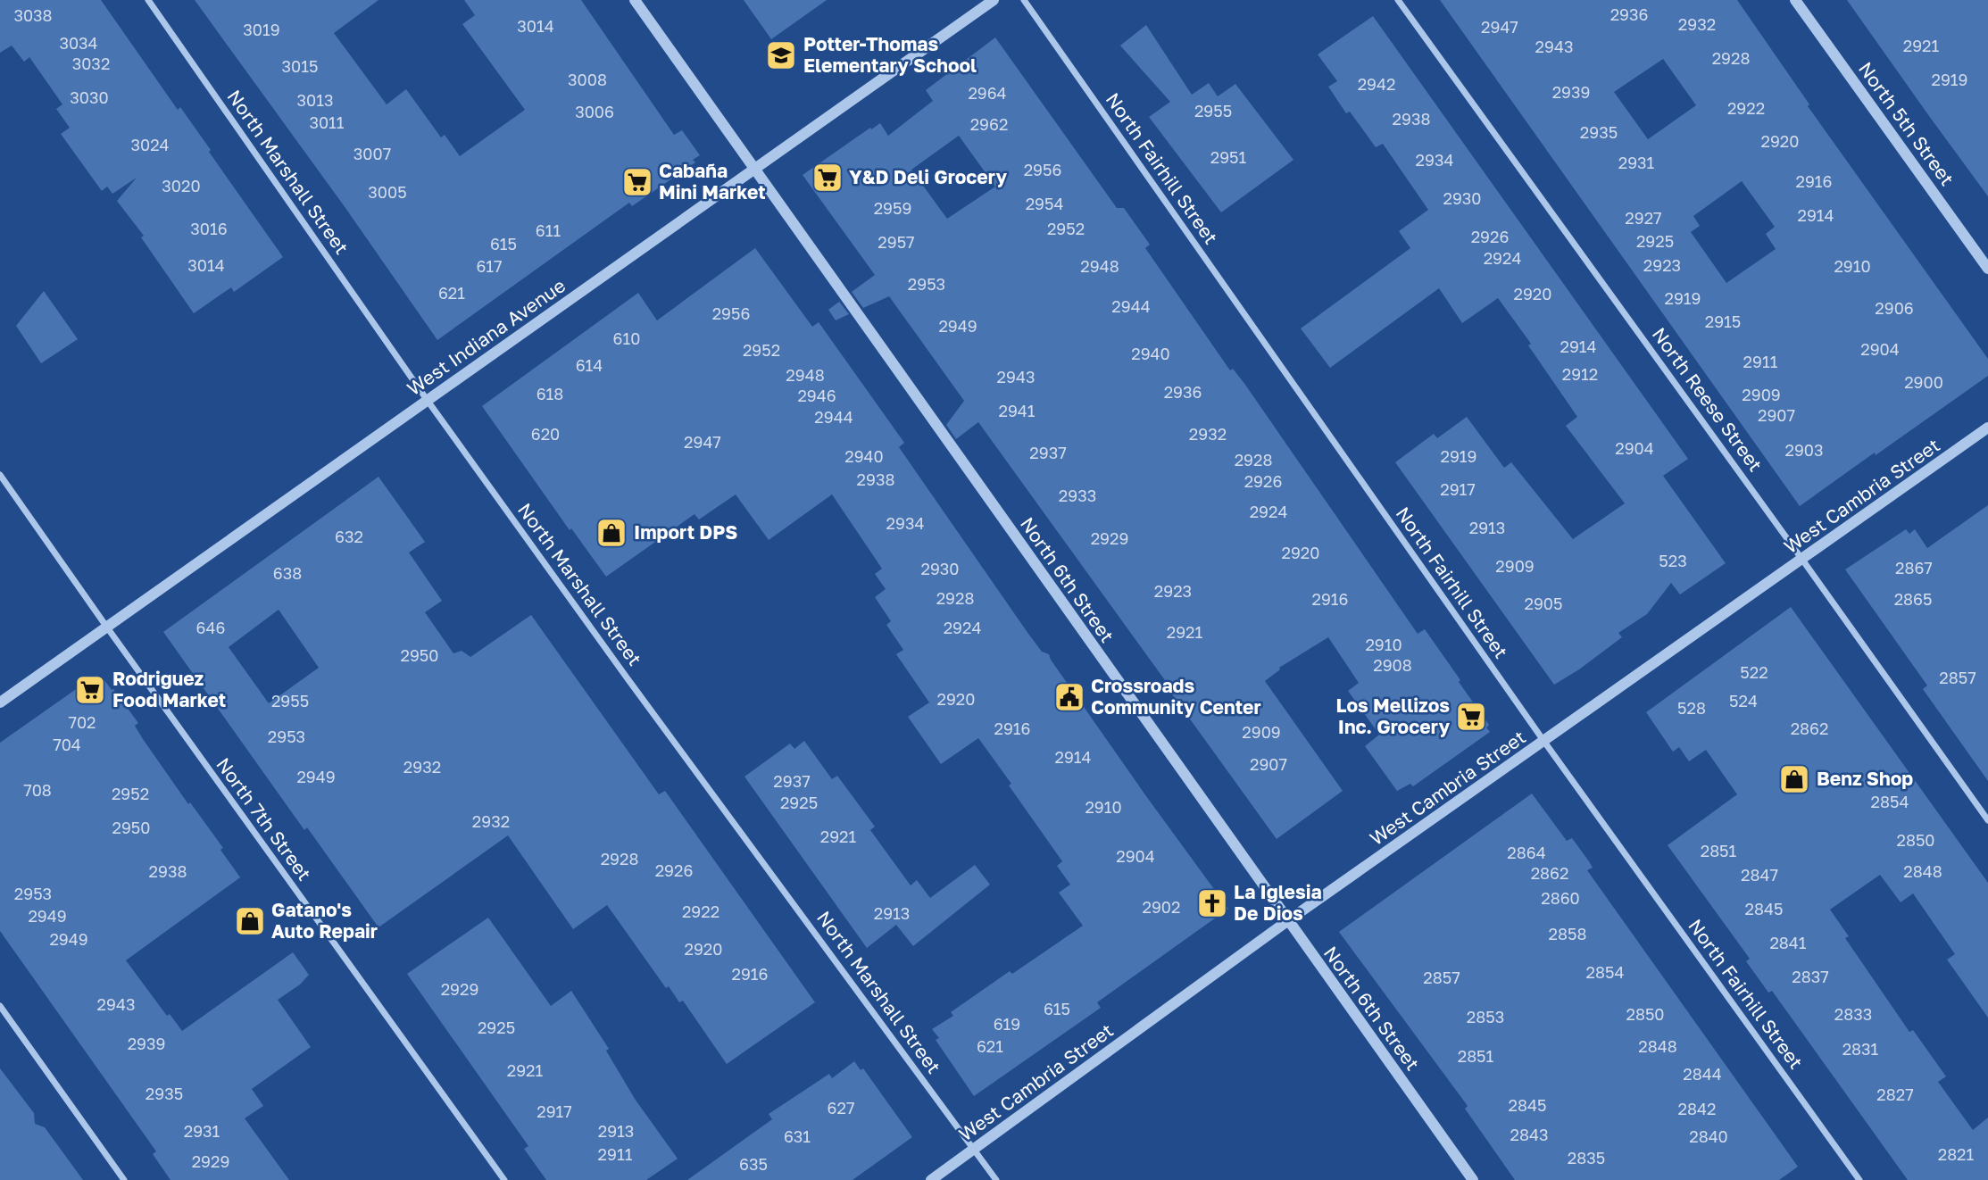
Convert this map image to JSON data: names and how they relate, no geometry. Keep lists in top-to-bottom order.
{
  "streets": {
    "street": [
      "North 5th Street",
      "North Fairhill Street",
      "North Marshall Street",
      "West Indiana Avenue",
      "North Reese Street",
      "West Cambria Street",
      "North 6th Street",
      "North 7th Street"
    ]
  },
  "crossings": [
    ["North Fairhill Street", "West Cambria Street"],
    ["North Marshall Street", "West Indiana Avenue"],
    ["North Marshall Street", "West Cambria Street"],
    ["West Indiana Avenue", "North 6th Street"],
    ["West Indiana Avenue", "North 7th Street"],
    ["North Reese Street", "West Cambria Street"],
    ["West Cambria Street", "North 6th Street"]
  ],
  "places": {
    "school or university": ["Potter-Thomas Elementary School"],
    "supermarket": [
      "Y&D Deli Grocery",
      "Cabaña Mini Market",
      "Rodriguez Food Market",
      "Los Mellizos Inc. Grocery"
    ],
    "shop": ["Import DPS", "Benz Shop", "Gatano's Auto Repair"],
    "public building": ["Crossroads Community Center"],
    "church": ["La Iglesia De Dios"]
  },
  "house_numbers": [
    "2936",
    "3038",
    "2932",
    "3014",
    "2947",
    "3019",
    "3034",
    "2921",
    "2943",
    "2928",
    "3032",
    "3015",
    "3008",
    "2919",
    "2942",
    "2939",
    "2964",
    "3030",
    "3013",
    "2922",
    "2955",
    "3006",
    "2938",
    "3011",
    "2962",
    "2935",
    "2920",
    "3024",
    "3007",
    "2951",
    "2934",
    "2931",
    "2956",
    "2916",
    "3020",
    "3005",
    "2930",
    "2954",
    "2959",
    "2914",
    "2927",
    "3016",
    "2952",
    "611",
    "2926",
    "2925",
    "2957",
    "615",
    "2924",
    "3014",
    "2923",
    "617",
    "2948",
    "2910",
    "2953",
    "621",
    "2920",
    "2919",
    "2944",
    "2906",
    "2956",
    "2915",
    "2949",
    "610",
    "2914",
    "2904",
    "2952",
    "2940",
    "2911",
    "614",
    "2912",
    "2948",
    "2943",
    "2900",
    "2936",
    "618",
    "2909",
    "2946",
    "2941",
    "2907",
    "2944",
    "620",
    "2932",
    "2947",
    "2904",
    "2903",
    "2937",
    "2940",
    "2919",
    "2928",
    "2938",
    "2926",
    "2917",
    "2933",
    "2924",
    "2934",
    "2913",
    "632",
    "2929",
    "2920",
    "523",
    "2909",
    "2867",
    "2930",
    "638",
    "2923",
    "2928",
    "2916",
    "2865",
    "2905",
    "646",
    "2924",
    "2921",
    "2910",
    "2950",
    "2908",
    "522",
    "2857",
    "2920",
    "2955",
    "524",
    "528",
    "702",
    "2916",
    "2862",
    "2909",
    "2953",
    "704",
    "2914",
    "2907",
    "2932",
    "2949",
    "2937",
    "708",
    "2952",
    "2854",
    "2925",
    "2910",
    "2932",
    "2950",
    "2921",
    "2850",
    "2851",
    "2864",
    "2904",
    "2928",
    "2926",
    "2938",
    "2848",
    "2862",
    "2847",
    "2953",
    "2860",
    "2902",
    "2845",
    "2922",
    "2913",
    "2949",
    "2858",
    "2949",
    "2841",
    "2920",
    "2854",
    "2916",
    "2837",
    "2857",
    "2929",
    "2943",
    "615",
    "2850",
    "2833",
    "2853",
    "619",
    "2925",
    "2939",
    "621",
    "2848",
    "2831",
    "2851",
    "2921",
    "2844",
    "2935",
    "2827",
    "2845",
    "627",
    "2842",
    "2917",
    "2931",
    "2913",
    "2843",
    "631",
    "2840",
    "2911",
    "2821",
    "2835",
    "2929",
    "635"
  ]
}
